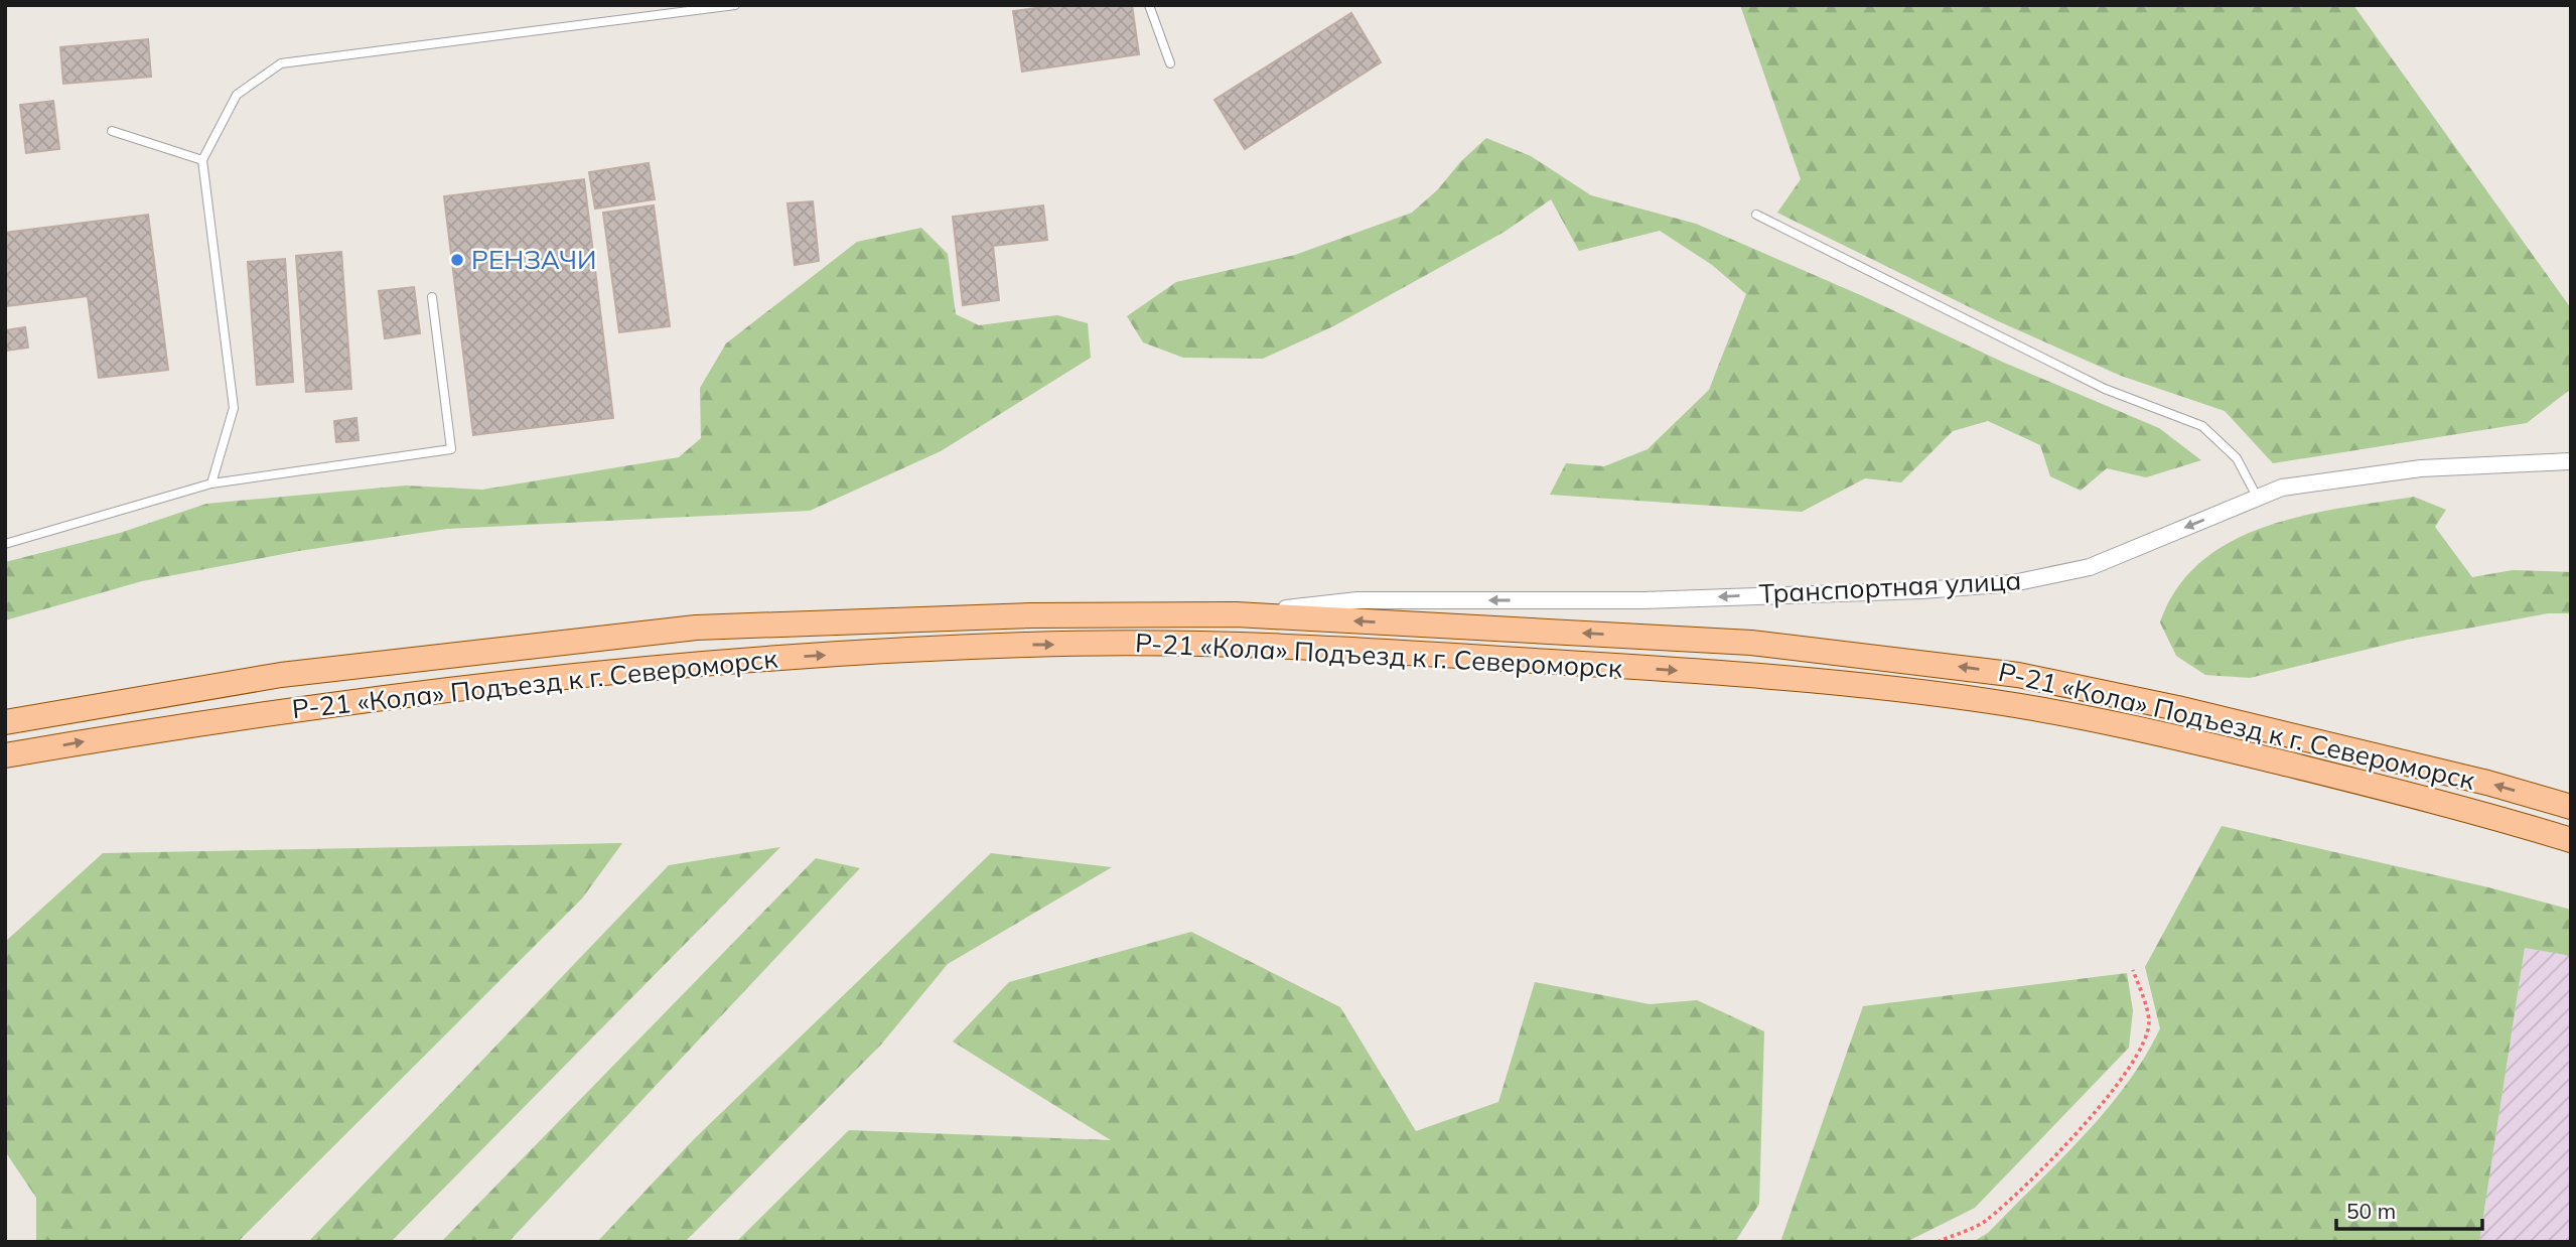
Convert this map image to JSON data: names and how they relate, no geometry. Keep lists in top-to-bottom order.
{
  "streets": {
    "main road": ["Р-21 «Кола» Подъезд к г. Североморск"],
    "street": ["Транспортная улица"]
  },
  "crossings": [
    ["Транспортная улица", "Р-21 «Кола» Подъезд к г. Североморск"]
  ],
  "one_way": ["Транспортная улица"],
  "places": ["РЕНЗАЧИ"],
  "scale_bar": "50 m"
}
